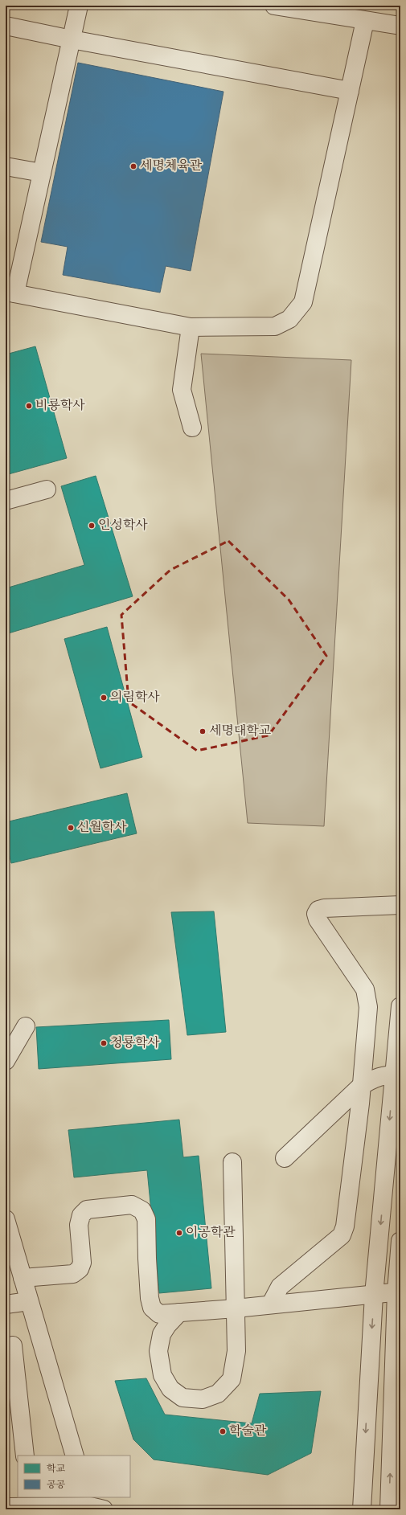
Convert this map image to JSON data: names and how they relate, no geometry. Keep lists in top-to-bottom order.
{
  "places": [
    "세명체육관",
    "비룡학사",
    "인성학사",
    "의림학사",
    "세명대학교",
    "신월학사",
    "청룡학사",
    "이공학관",
    "학술관"
  ],
  "legend": ["학교", "공공"]
}
